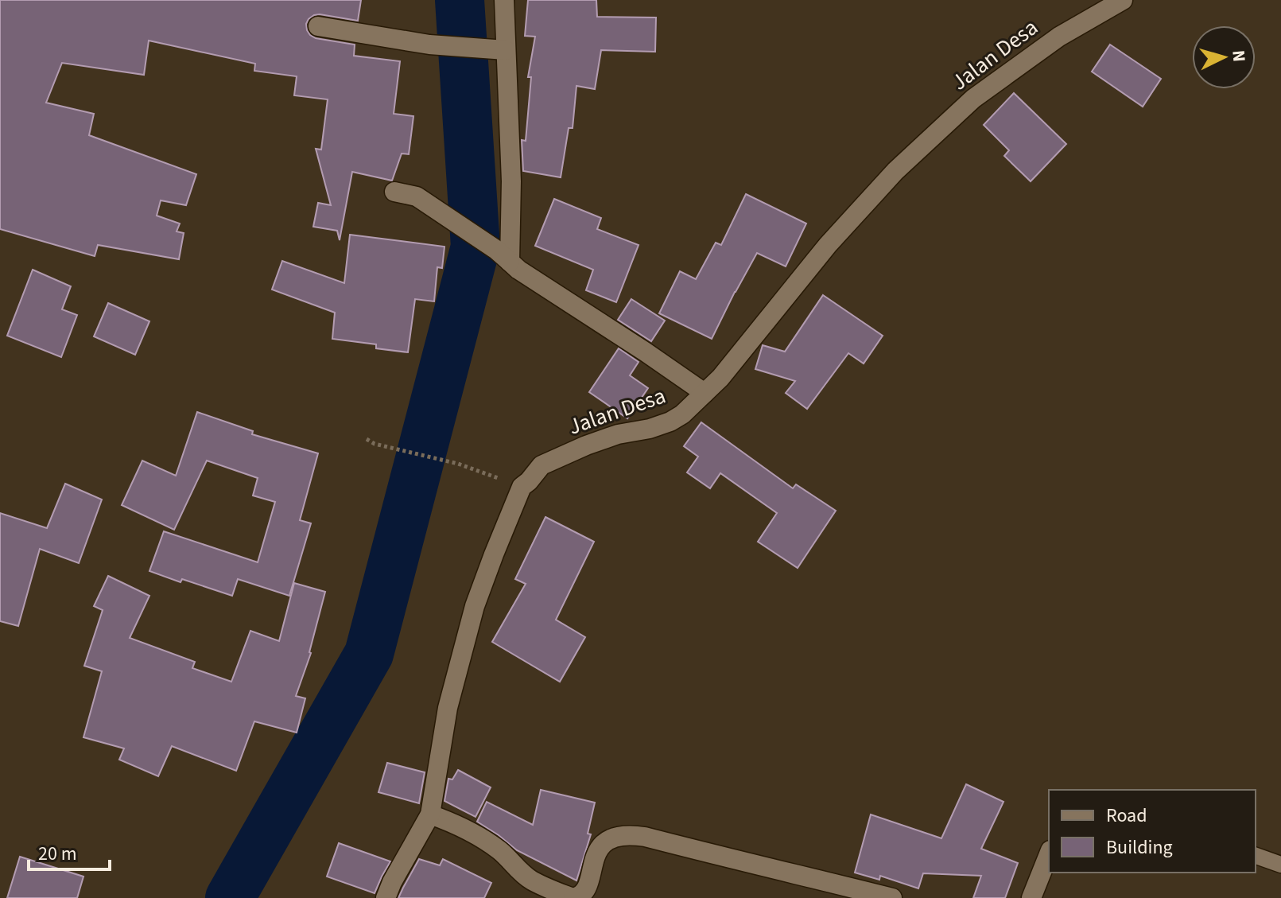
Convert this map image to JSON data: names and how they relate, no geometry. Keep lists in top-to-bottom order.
{
  "streets": {
    "street": ["Jalan Desa"]
  },
  "legend": ["Road", "Building"],
  "scale_bar": "20 m",
  "north": "right"
}
